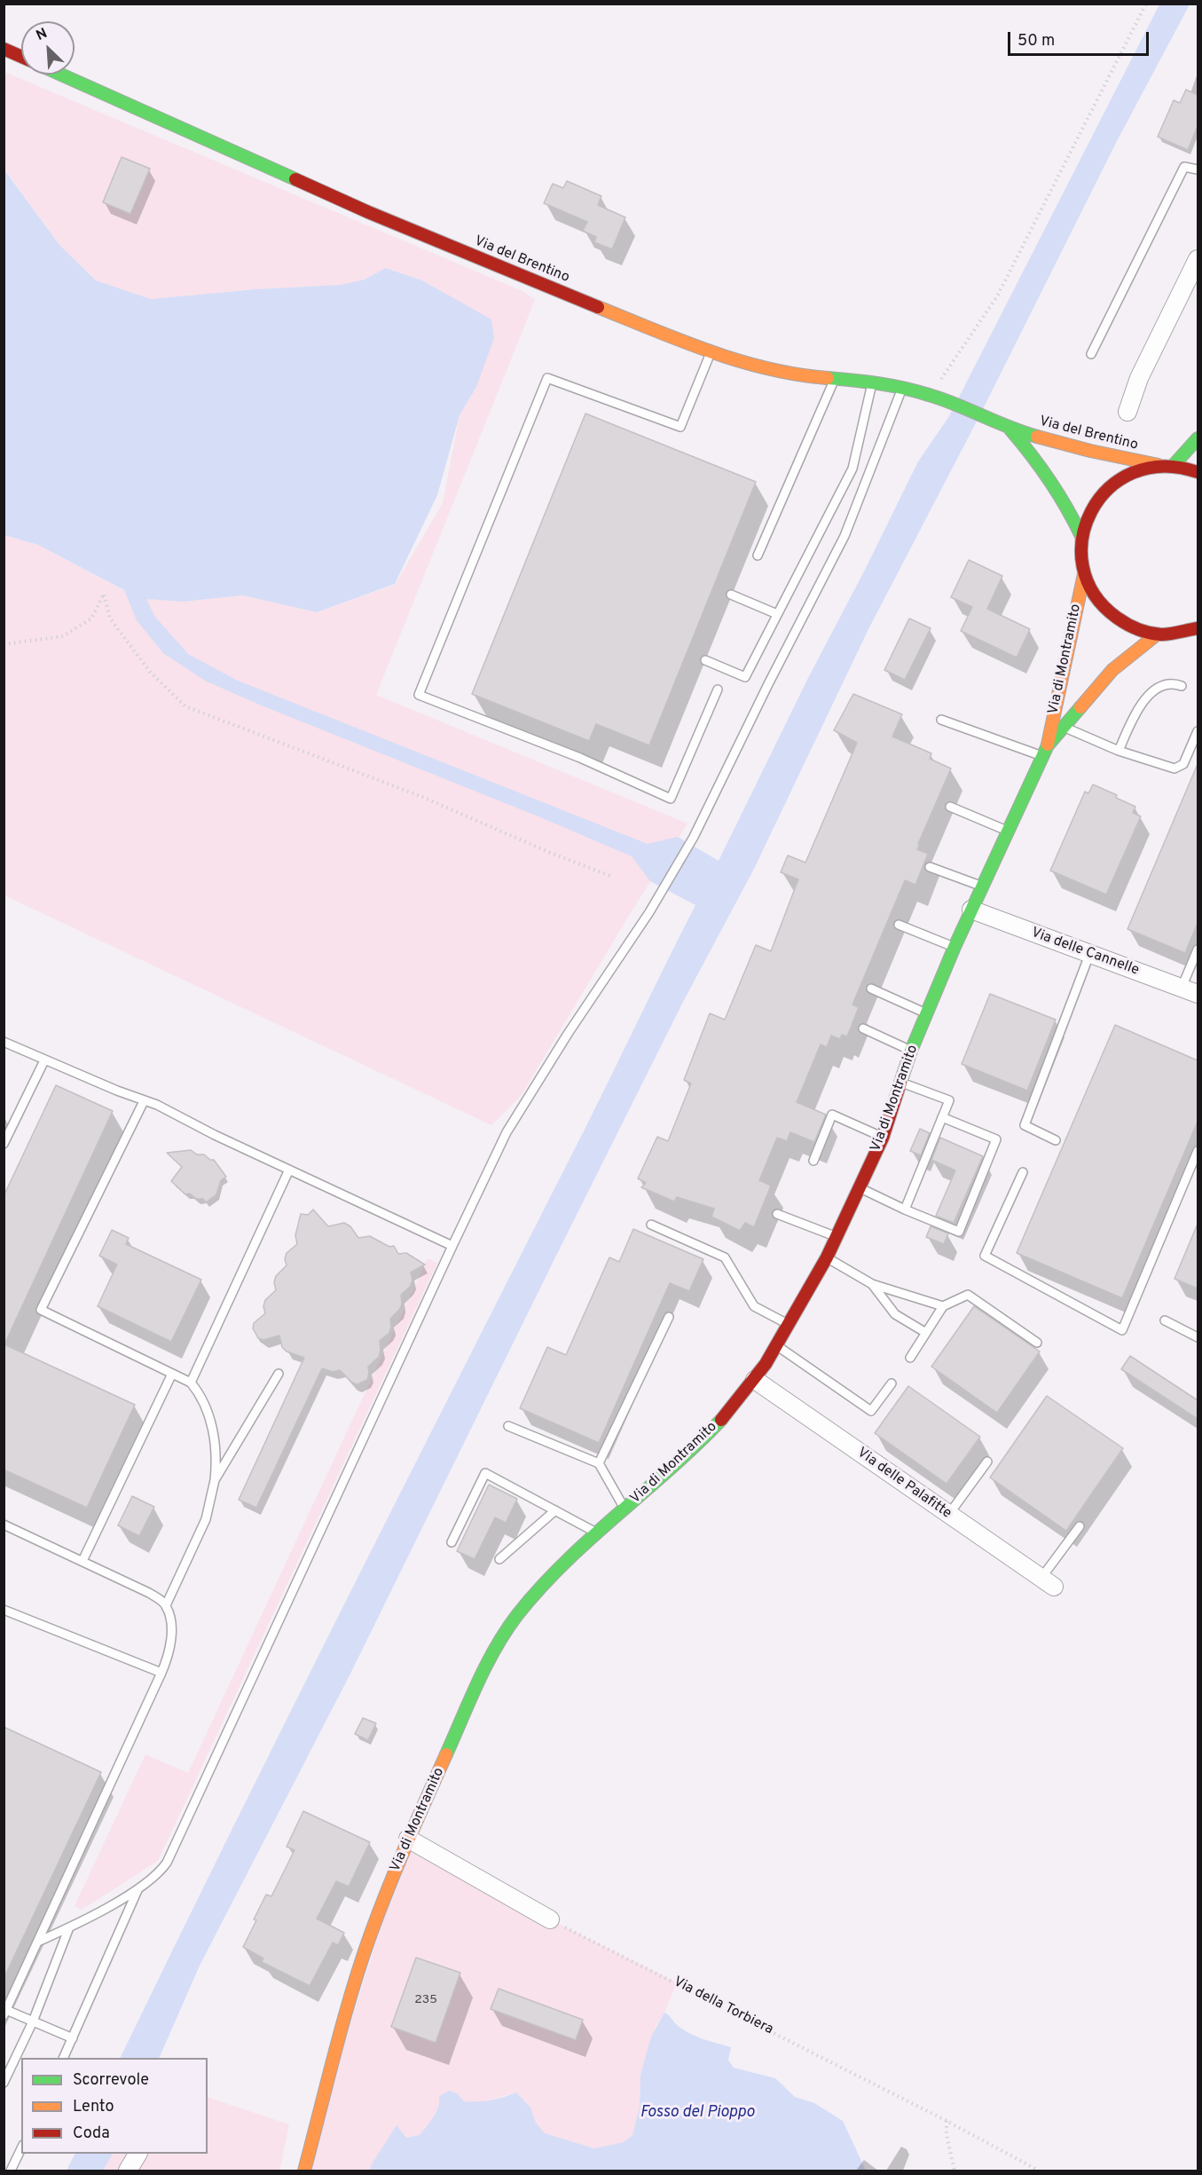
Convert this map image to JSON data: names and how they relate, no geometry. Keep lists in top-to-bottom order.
{
  "streets": {
    "main road": ["Via del Brentino", "Via di Montramito"],
    "street": ["Via delle Cannelle", "Via delle Palafitte"],
    "path": ["Via della Torbiera"]
  },
  "crossings": [
    ["Via del Brentino", "Via di Montramito"],
    ["Via di Montramito", "Via delle Cannelle"],
    ["Via di Montramito", "Via delle Palafitte"]
  ],
  "water": ["Fosso del Pioppo"],
  "house_numbers": ["235"],
  "legend": ["Scorrevole", "Lento", "Coda"],
  "scale_bar": "50 m",
  "north": "top left"
}
